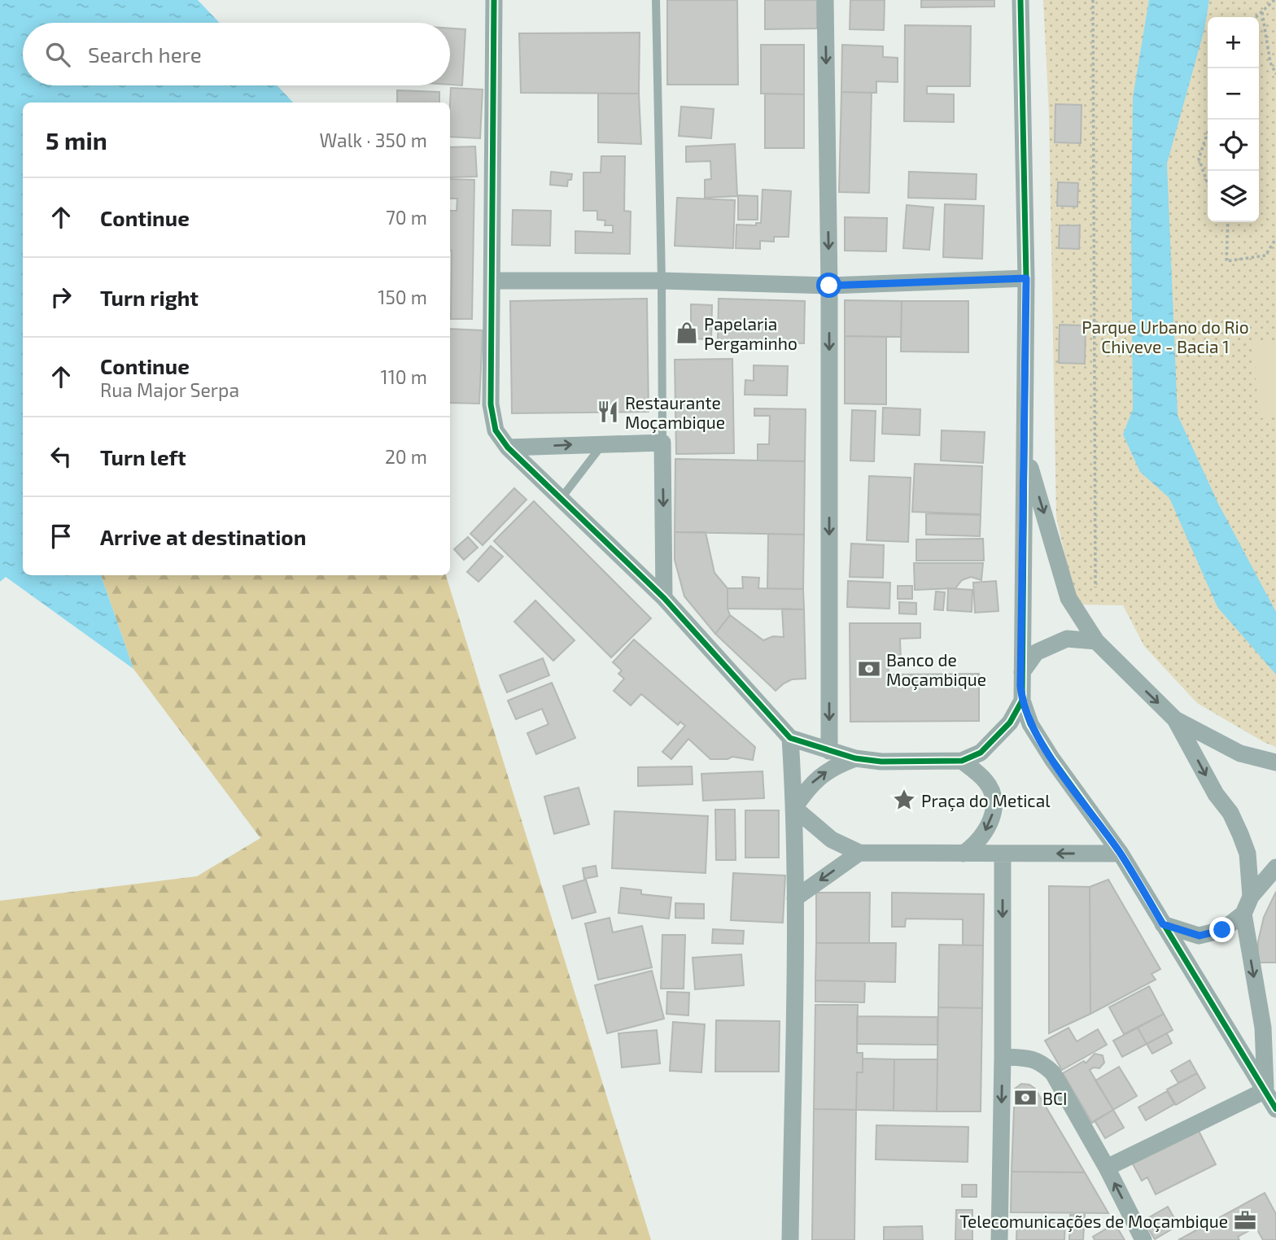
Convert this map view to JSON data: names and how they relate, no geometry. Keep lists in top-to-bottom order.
{
  "parks": ["Parque Urbano do Rio Chiveve - Bacia 1"],
  "places": {
    "shop": ["Papelaria Pergaminho"],
    "restaurant": ["Restaurante Moçambique"],
    "bank": ["Banco de Moçambique", "BCI"],
    "place": ["Praça do Metical"],
    "office": ["Telecomunicações de Moçambique"]
  },
  "page": {
    "map_buttons": ["+", "−"],
    "search": "Search here",
    "heading": ["5 min", "Walk · 350 m"],
    "list": [
      ["Continue", "70 m"],
      ["Turn right", "150 m"],
      ["Continue", "Rua Major Serpa", "110 m"],
      ["Turn left", "20 m"],
      "Arrive at destination"
    ]
  }
}
